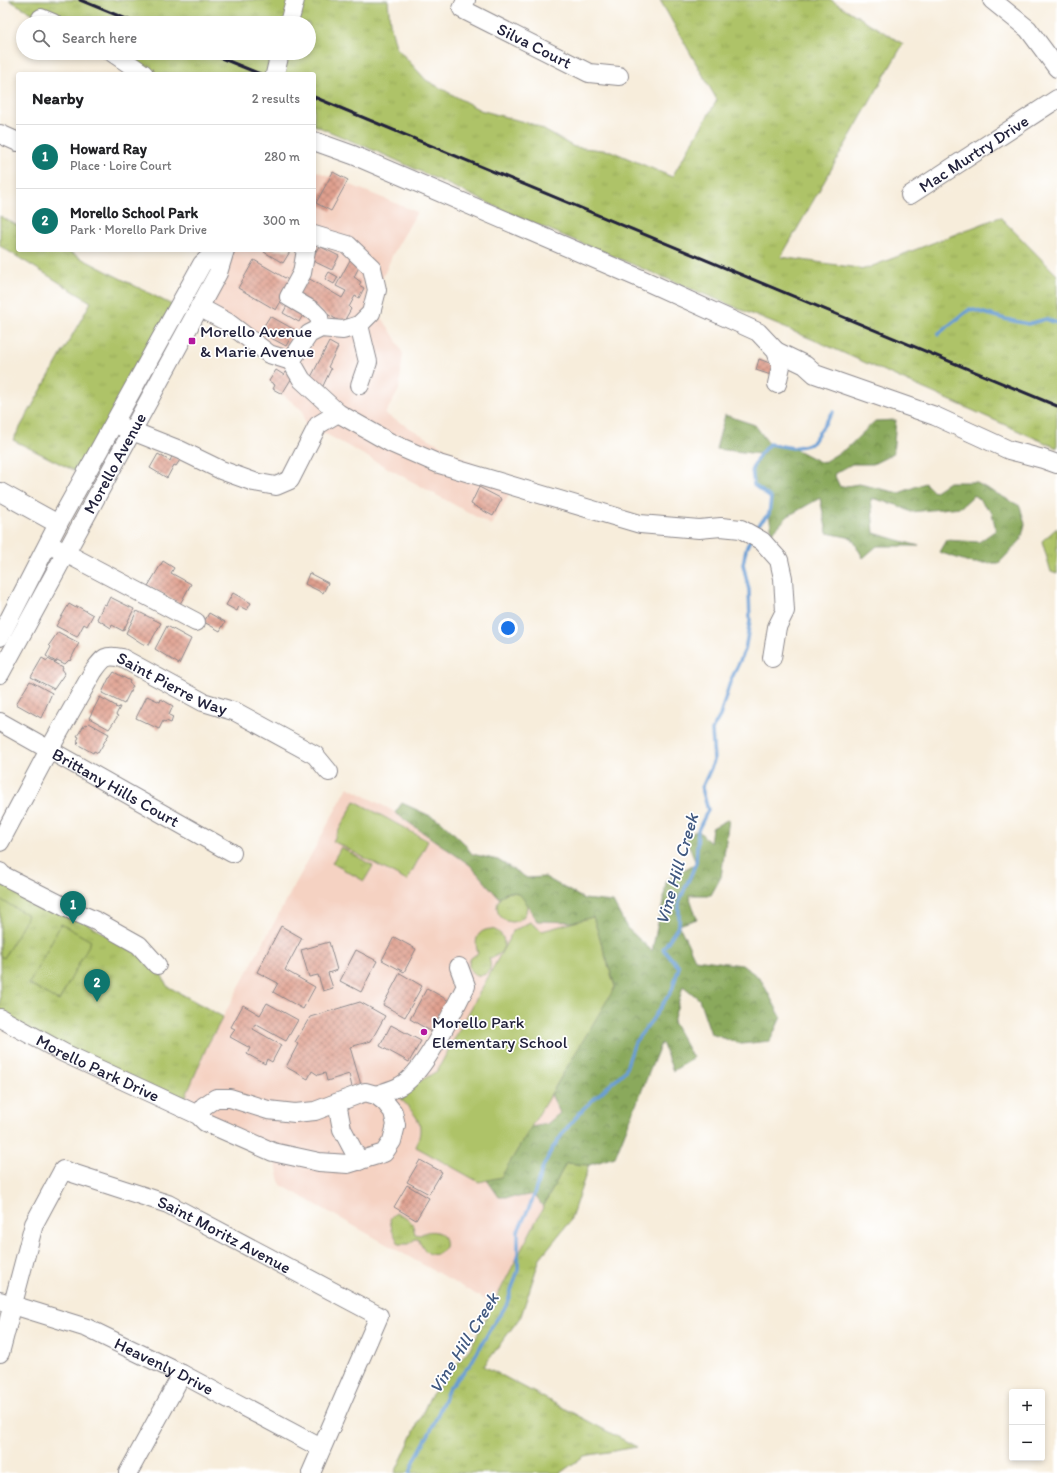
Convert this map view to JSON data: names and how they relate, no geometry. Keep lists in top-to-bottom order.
{
  "streets": {
    "street": [
      "Silva Court",
      "Mac Murtry Drive",
      "Morello Avenue",
      "Saint Pierre Way",
      "Brittany Hills Court",
      "Morello Park Drive",
      "Saint Moritz Avenue",
      "Heavenly Drive"
    ]
  },
  "crossings": [
    ["Saint Pierre Way", "Brittany Hills Court"],
    ["Saint Moritz Avenue", "Heavenly Drive"]
  ],
  "water": ["Vine Hill Creek"],
  "places": {
    "transit": ["Morello Avenue & Marie Avenue"],
    "other": ["Morello Park Elementary School"]
  },
  "page": {
    "search": "Search here",
    "heading": ["Nearby", "2 results"],
    "list": [
      {
        "mark": "1",
        "name": "Howard Ray",
        "note": "Place · Loire Court",
        "value": "280 m"
      },
      {
        "mark": "2",
        "name": "Morello School Park",
        "note": "Park · Morello Park Drive",
        "value": "300 m"
      }
    ],
    "pins": ["1", "2"],
    "map_buttons": ["+", "−"]
  }
}
